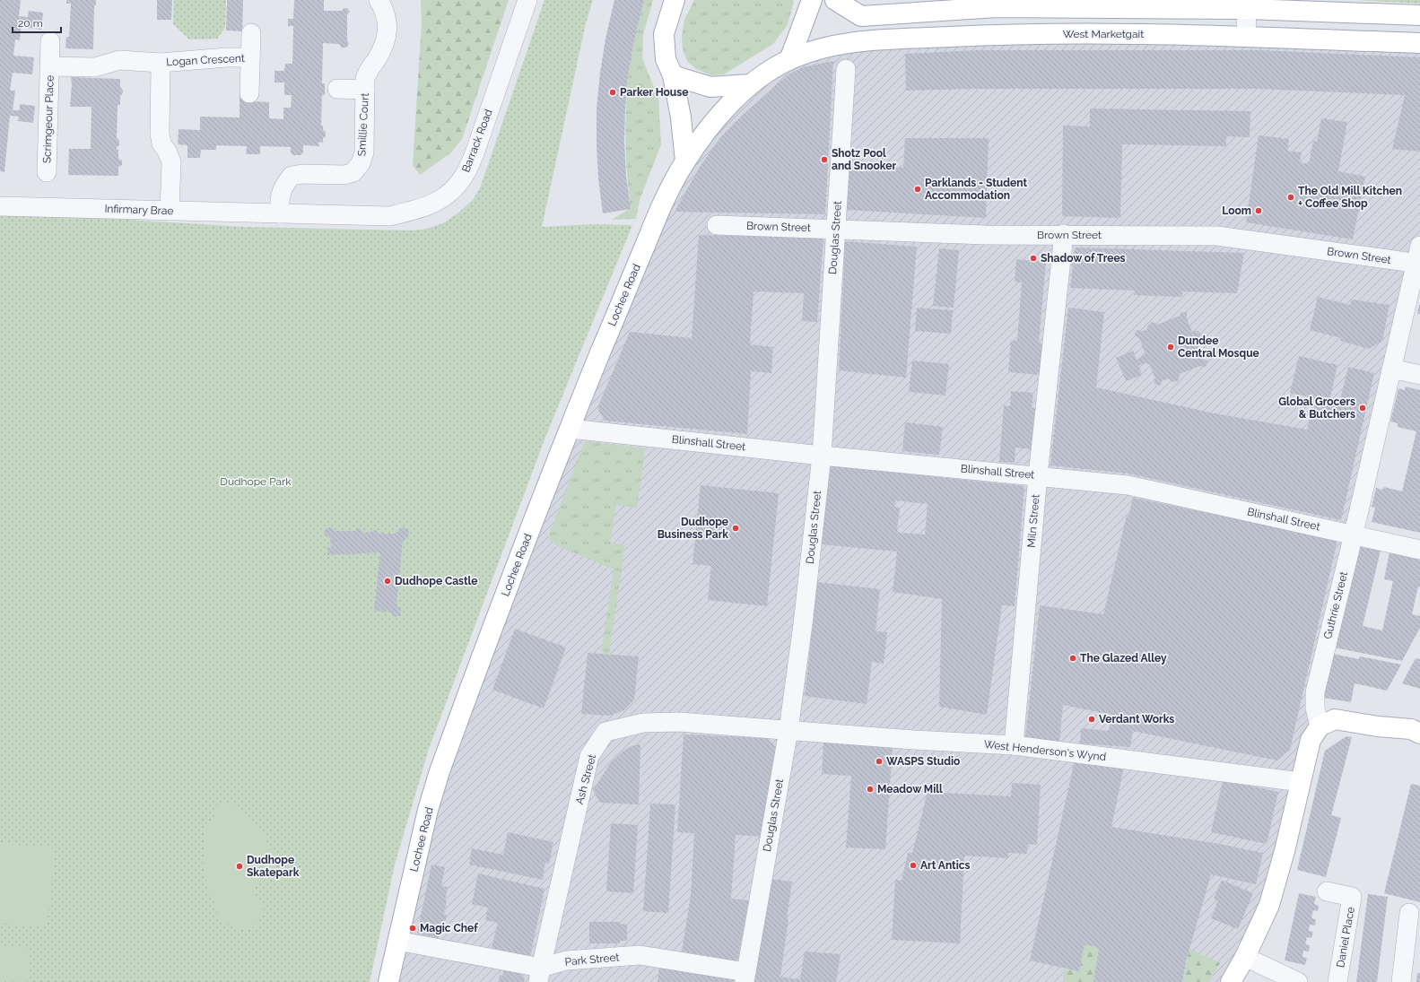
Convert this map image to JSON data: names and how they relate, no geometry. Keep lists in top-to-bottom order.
{
  "streets": {
    "main road": ["West Marketgait", "Lochee Road"],
    "street": [
      "Logan Crescent",
      "Scrimgeour Place",
      "Smillie Court",
      "Barrack Road",
      "Infirmary Brae",
      "Brown Street",
      "Douglas Street",
      "Blinshall Street",
      "Miln Street",
      "Guthrie Street",
      "West Henderson's Wynd",
      "Ash Street",
      "Daniel Place",
      "Park Street"
    ]
  },
  "crossings": [
    ["West Marketgait", "Lochee Road"],
    ["Logan Crescent", "Scrimgeour Place"],
    ["Smillie Court", "Barrack Road"],
    ["Smillie Court", "Infirmary Brae"],
    ["Barrack Road", "Infirmary Brae"],
    ["Brown Street", "Douglas Street"],
    ["Brown Street", "Miln Street"],
    ["Brown Street", "Guthrie Street"],
    ["Douglas Street", "Blinshall Street"],
    ["Douglas Street", "West Henderson's Wynd"],
    ["Douglas Street", "Ash Street"],
    ["Douglas Street", "Park Street"],
    ["Lochee Road", "Blinshall Street"],
    ["Lochee Road", "Park Street"],
    ["Blinshall Street", "Miln Street"],
    ["Blinshall Street", "Guthrie Street"],
    ["Miln Street", "West Henderson's Wynd"],
    ["West Henderson's Wynd", "Ash Street"],
    ["Ash Street", "Park Street"]
  ],
  "parks": ["Dudhope Park"],
  "places": [
    "Parker House",
    "Shotz Pool and Snooker",
    "Parklands - Student Accommodation",
    "The Old Mill Kitchen + Coffee Shop",
    "Loom",
    "Shadow of Trees",
    "Dundee Central Mosque",
    "Global Grocers & Butchers",
    "Dudhope Business Park",
    "Dudhope Castle",
    "The Glazed Alley",
    "Verdant Works",
    "WASPS Studio",
    "Meadow Mill",
    "Art Antics",
    "Dudhope Skatepark",
    "Magic Chef"
  ],
  "scale_bar": "20 m"
}
